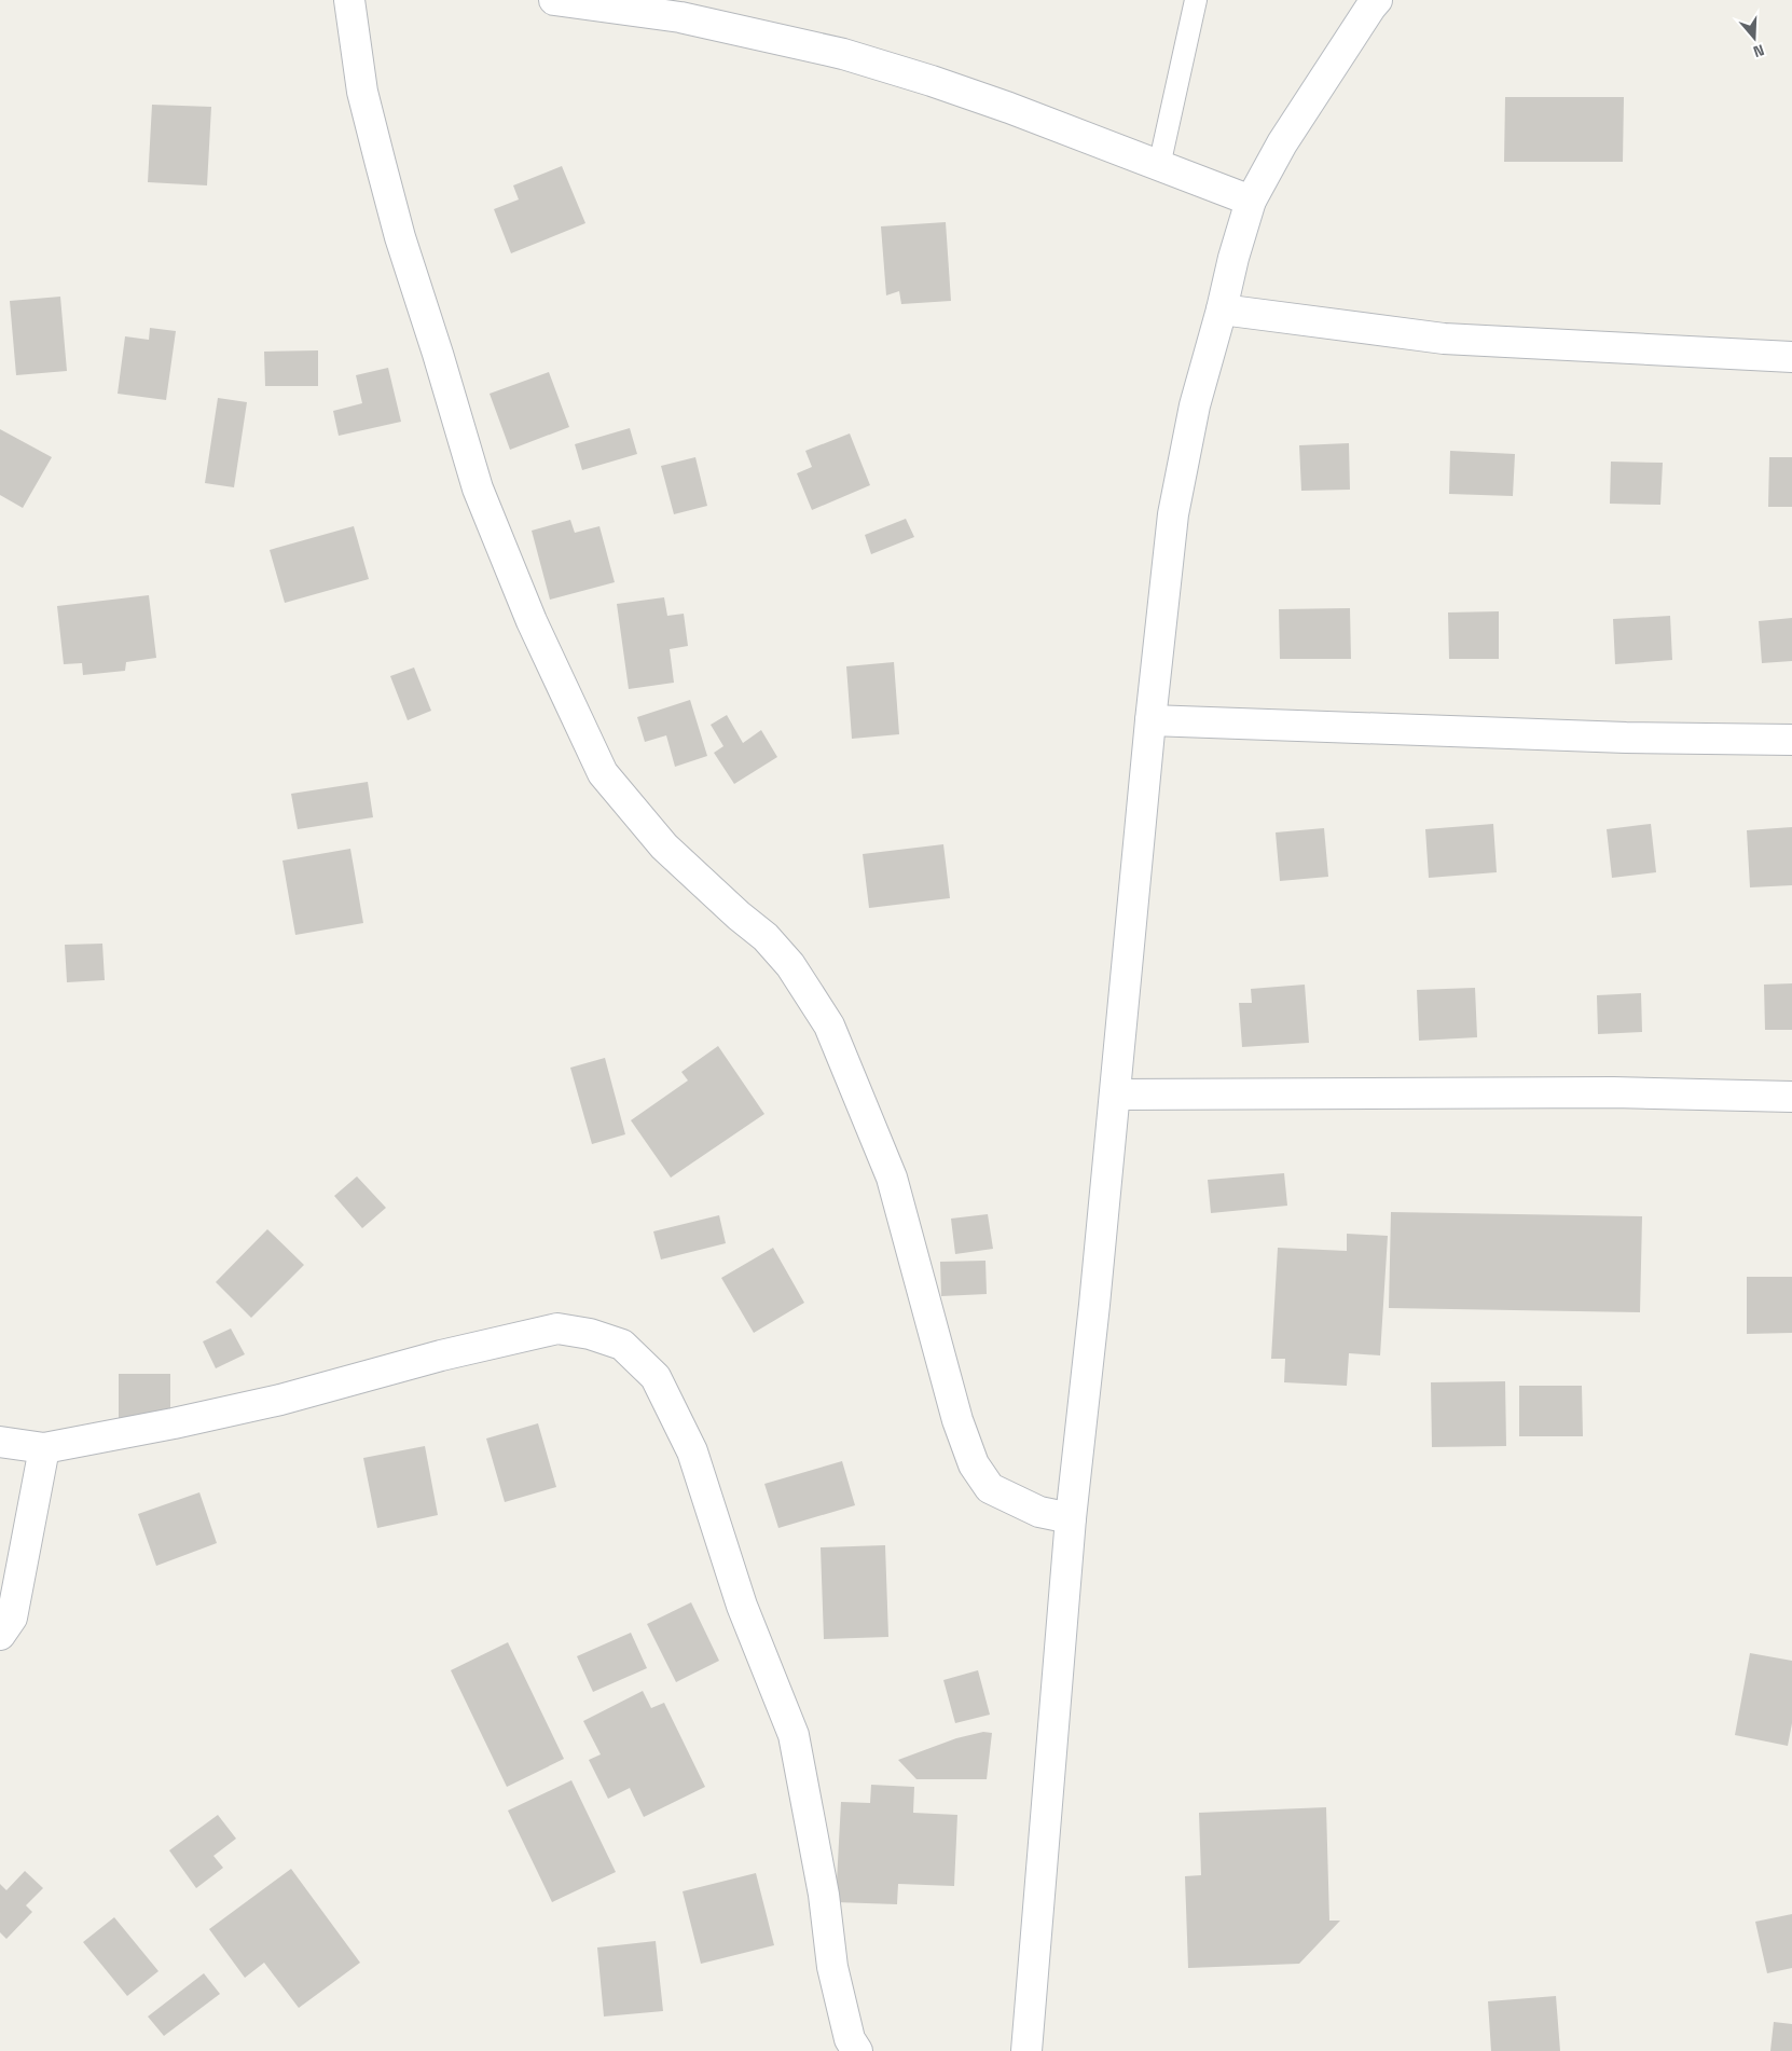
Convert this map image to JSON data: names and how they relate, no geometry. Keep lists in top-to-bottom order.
{
  "north": "bottom"
}
